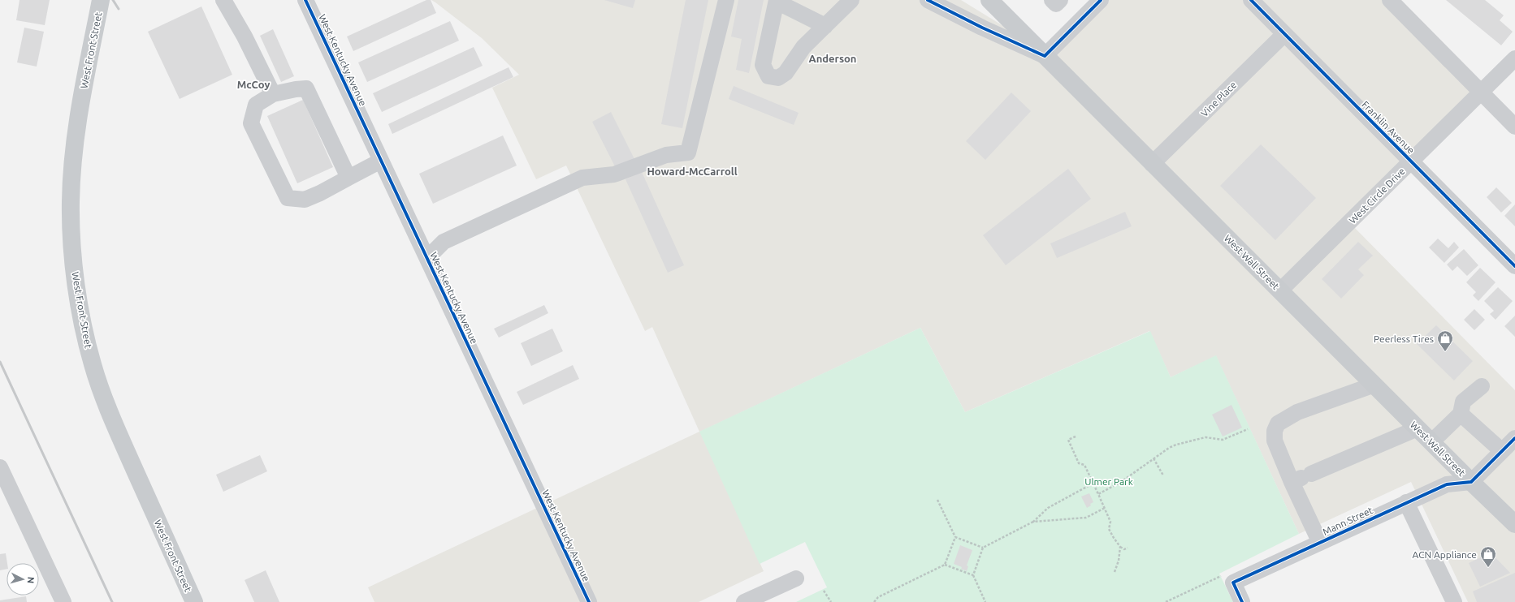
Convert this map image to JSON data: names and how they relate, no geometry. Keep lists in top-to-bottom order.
{
  "streets": {
    "main road": ["West Front Street", "West Wall Street"],
    "street": [
      "West Kentucky Avenue",
      "Vine Place",
      "Franklin Avenue",
      "West Circle Drive",
      "Mann Street"
    ]
  },
  "crossings": [
    ["Vine Place", "Franklin Avenue"],
    ["Vine Place", "West Wall Street"],
    ["Franklin Avenue", "West Circle Drive"],
    ["West Circle Drive", "West Wall Street"],
    ["West Wall Street", "Mann Street"]
  ],
  "districts": ["Anderson", "McCoy", "Howard-McCarroll"],
  "parks": ["Ulmer Park"],
  "places": {
    "shop": ["Peerless Tires", "ACN Appliance"]
  },
  "north": "right"
}
